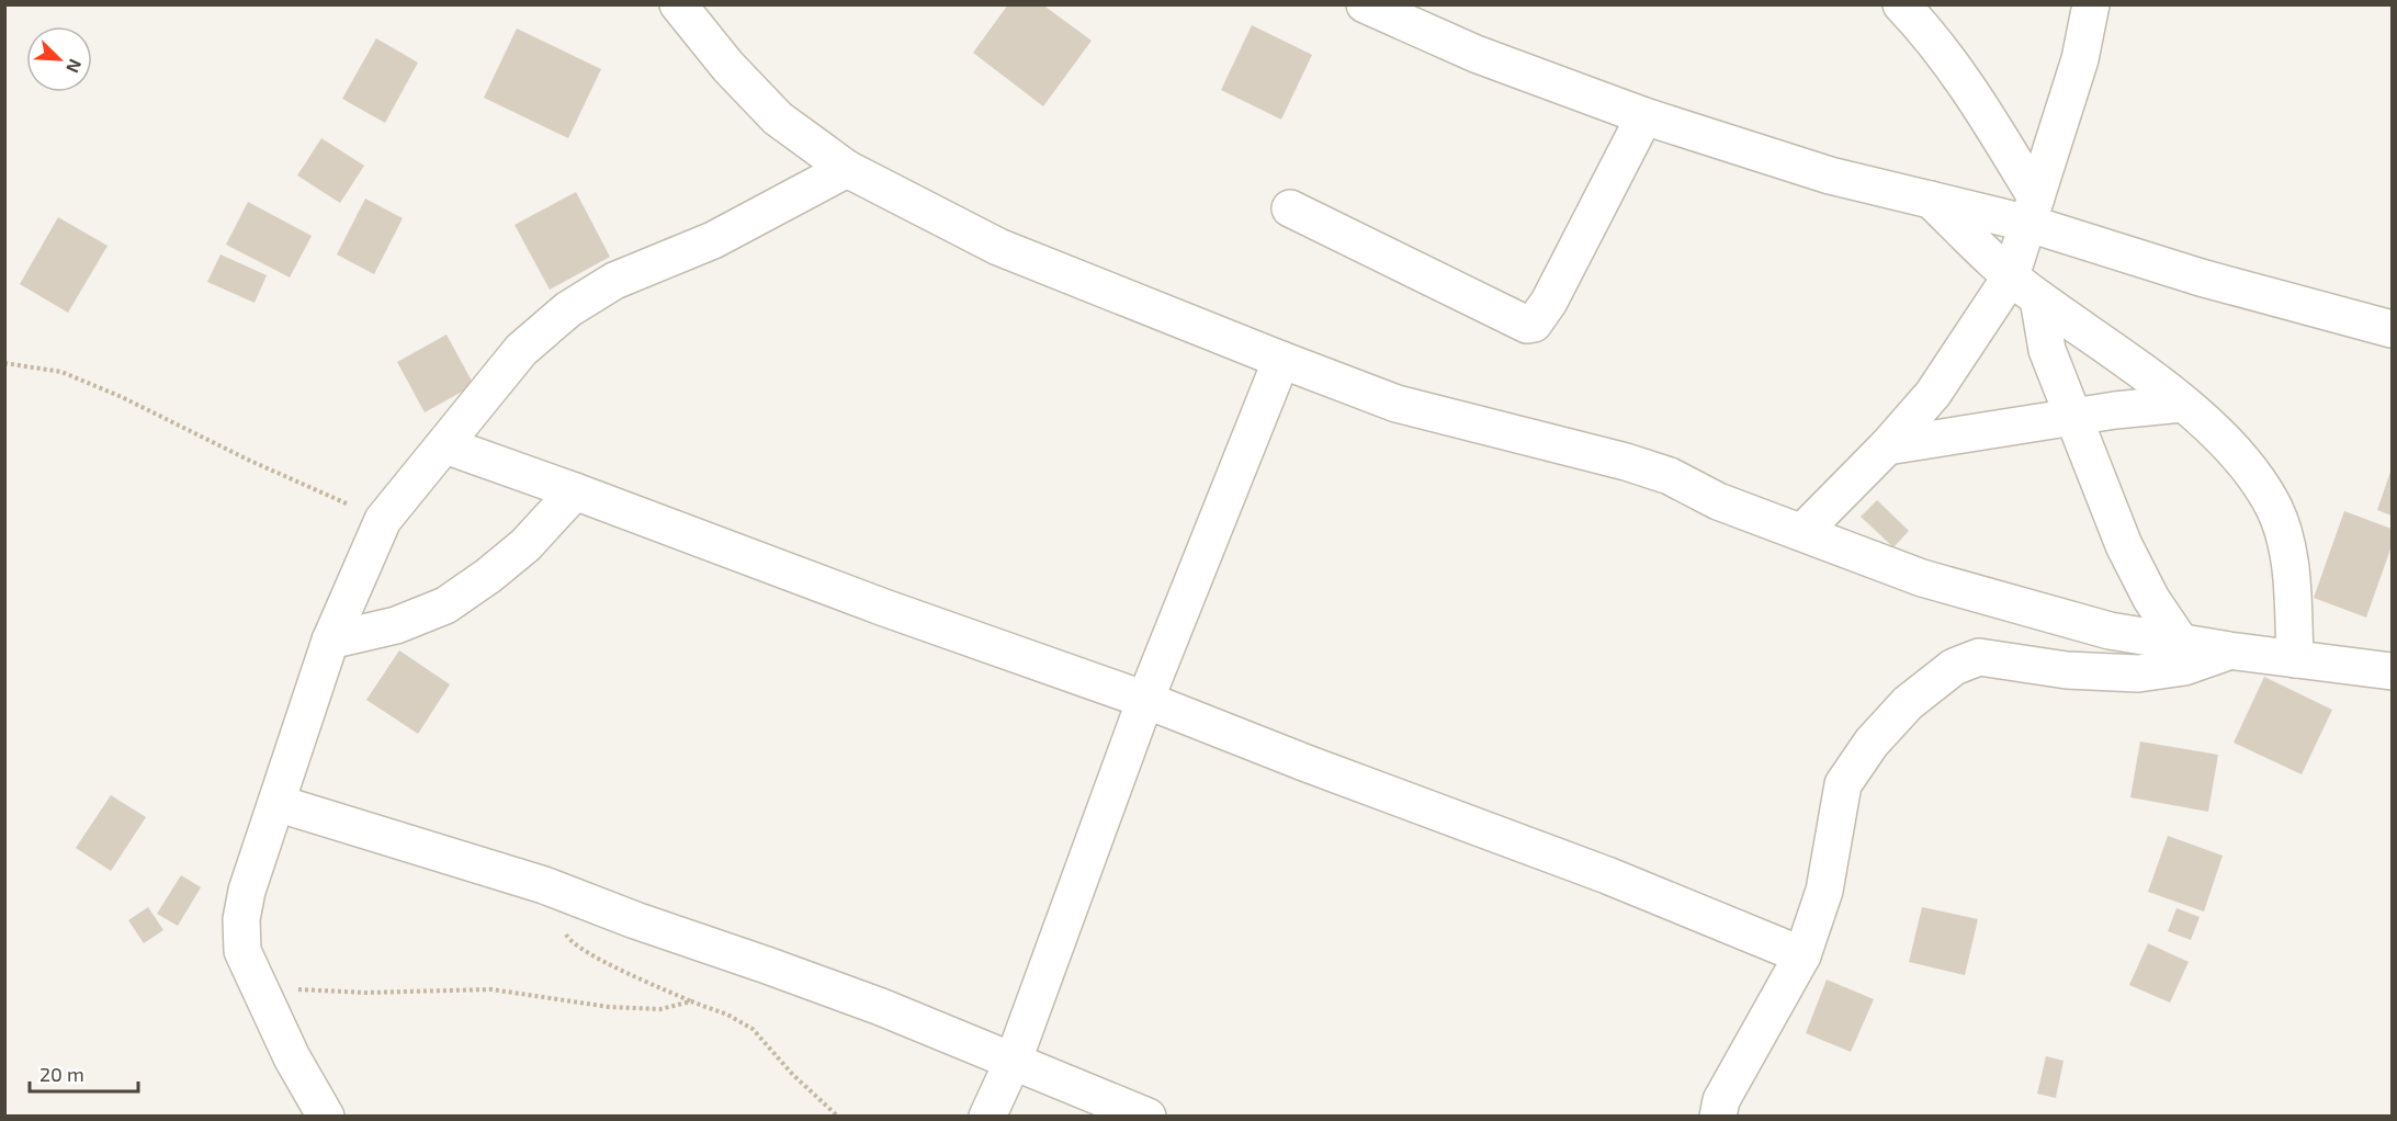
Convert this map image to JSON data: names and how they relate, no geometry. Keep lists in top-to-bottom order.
{
  "scale_bar": "20 m",
  "north": "bottom right"
}
